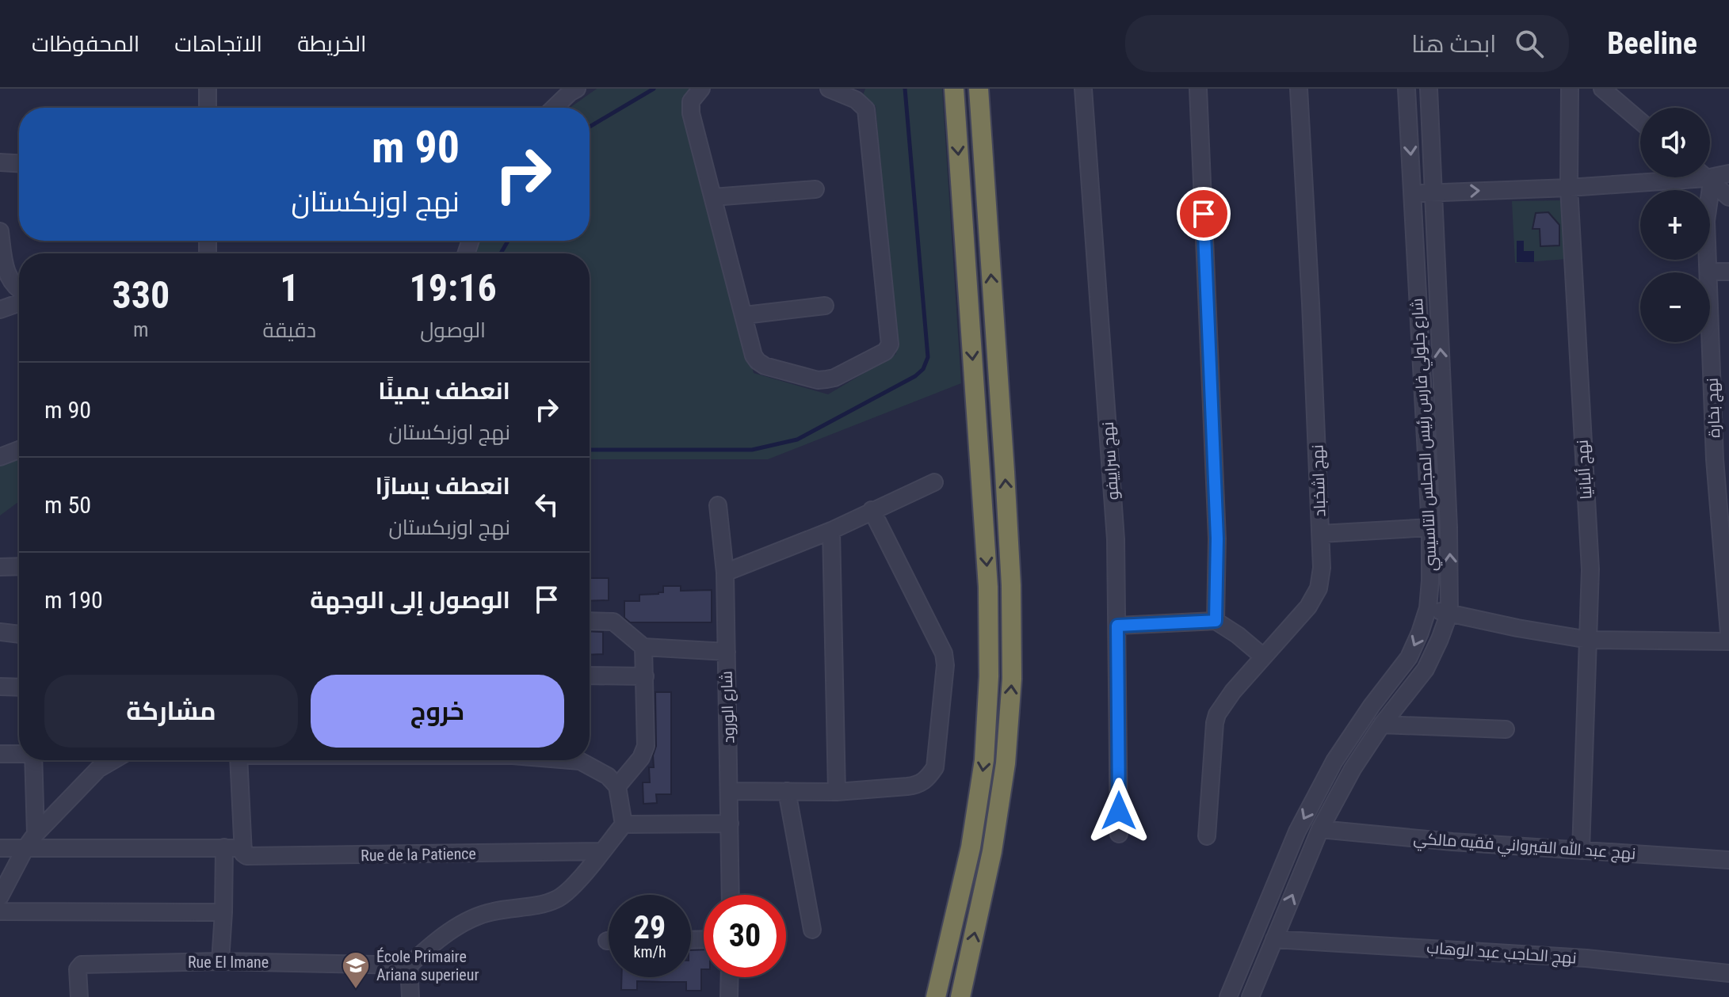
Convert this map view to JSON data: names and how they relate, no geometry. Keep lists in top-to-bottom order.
{
  "streets": {
    "street": [
      "نهج بخارة",
      "شارع جلولي فارس رئيس المجلس التاسيسي",
      "نهج سراييفو",
      "نهج ألبانيا",
      "نهج اشخباد",
      "شارع الورود",
      "نهج عبد الله القيرواني فقيه مالكي",
      "Rue de la Patience",
      "نهج الحاجب عبد الوهاب",
      "Rue El Imane"
    ]
  },
  "crossings": [
    ["شارع جلولي فارس رئيس المجلس التاسيسي", "نهج عبد الله القيرواني فقيه مالكي"],
    ["شارع جلولي فارس رئيس المجلس التاسيسي", "نهج الحاجب عبد الوهاب"],
    ["نهج ألبانيا", "نهج عبد الله القيرواني فقيه مالكي"]
  ],
  "places": {
    "school or university": ["École Primaire Ariana superieur"]
  },
  "page": {
    "header": "Beeline",
    "search": "ابحث هنا",
    "nav": ["الخريطة", "الاتجاهات", "المحفوظات"],
    "map_buttons": ["+", "−"],
    "turn": ["90 m", "نهج اوزبكستان"],
    "eta": [
      "19:16",
      "الوصول",
      "1",
      "دقيقة",
      "330",
      "m"
    ],
    "list": [
      {
        "name": "انعطف يمينًا",
        "note": "نهج اوزبكستان",
        "value": "90 m"
      },
      {
        "name": "انعطف يسارًا",
        "note": "نهج اوزبكستان",
        "value": "50 m"
      },
      {
        "name": "الوصول إلى الوجهة",
        "value": "190 m"
      }
    ],
    "buttons": ["خروج", "مشاركة"],
    "speed": "29 km/h",
    "limit": "30"
  }
}
